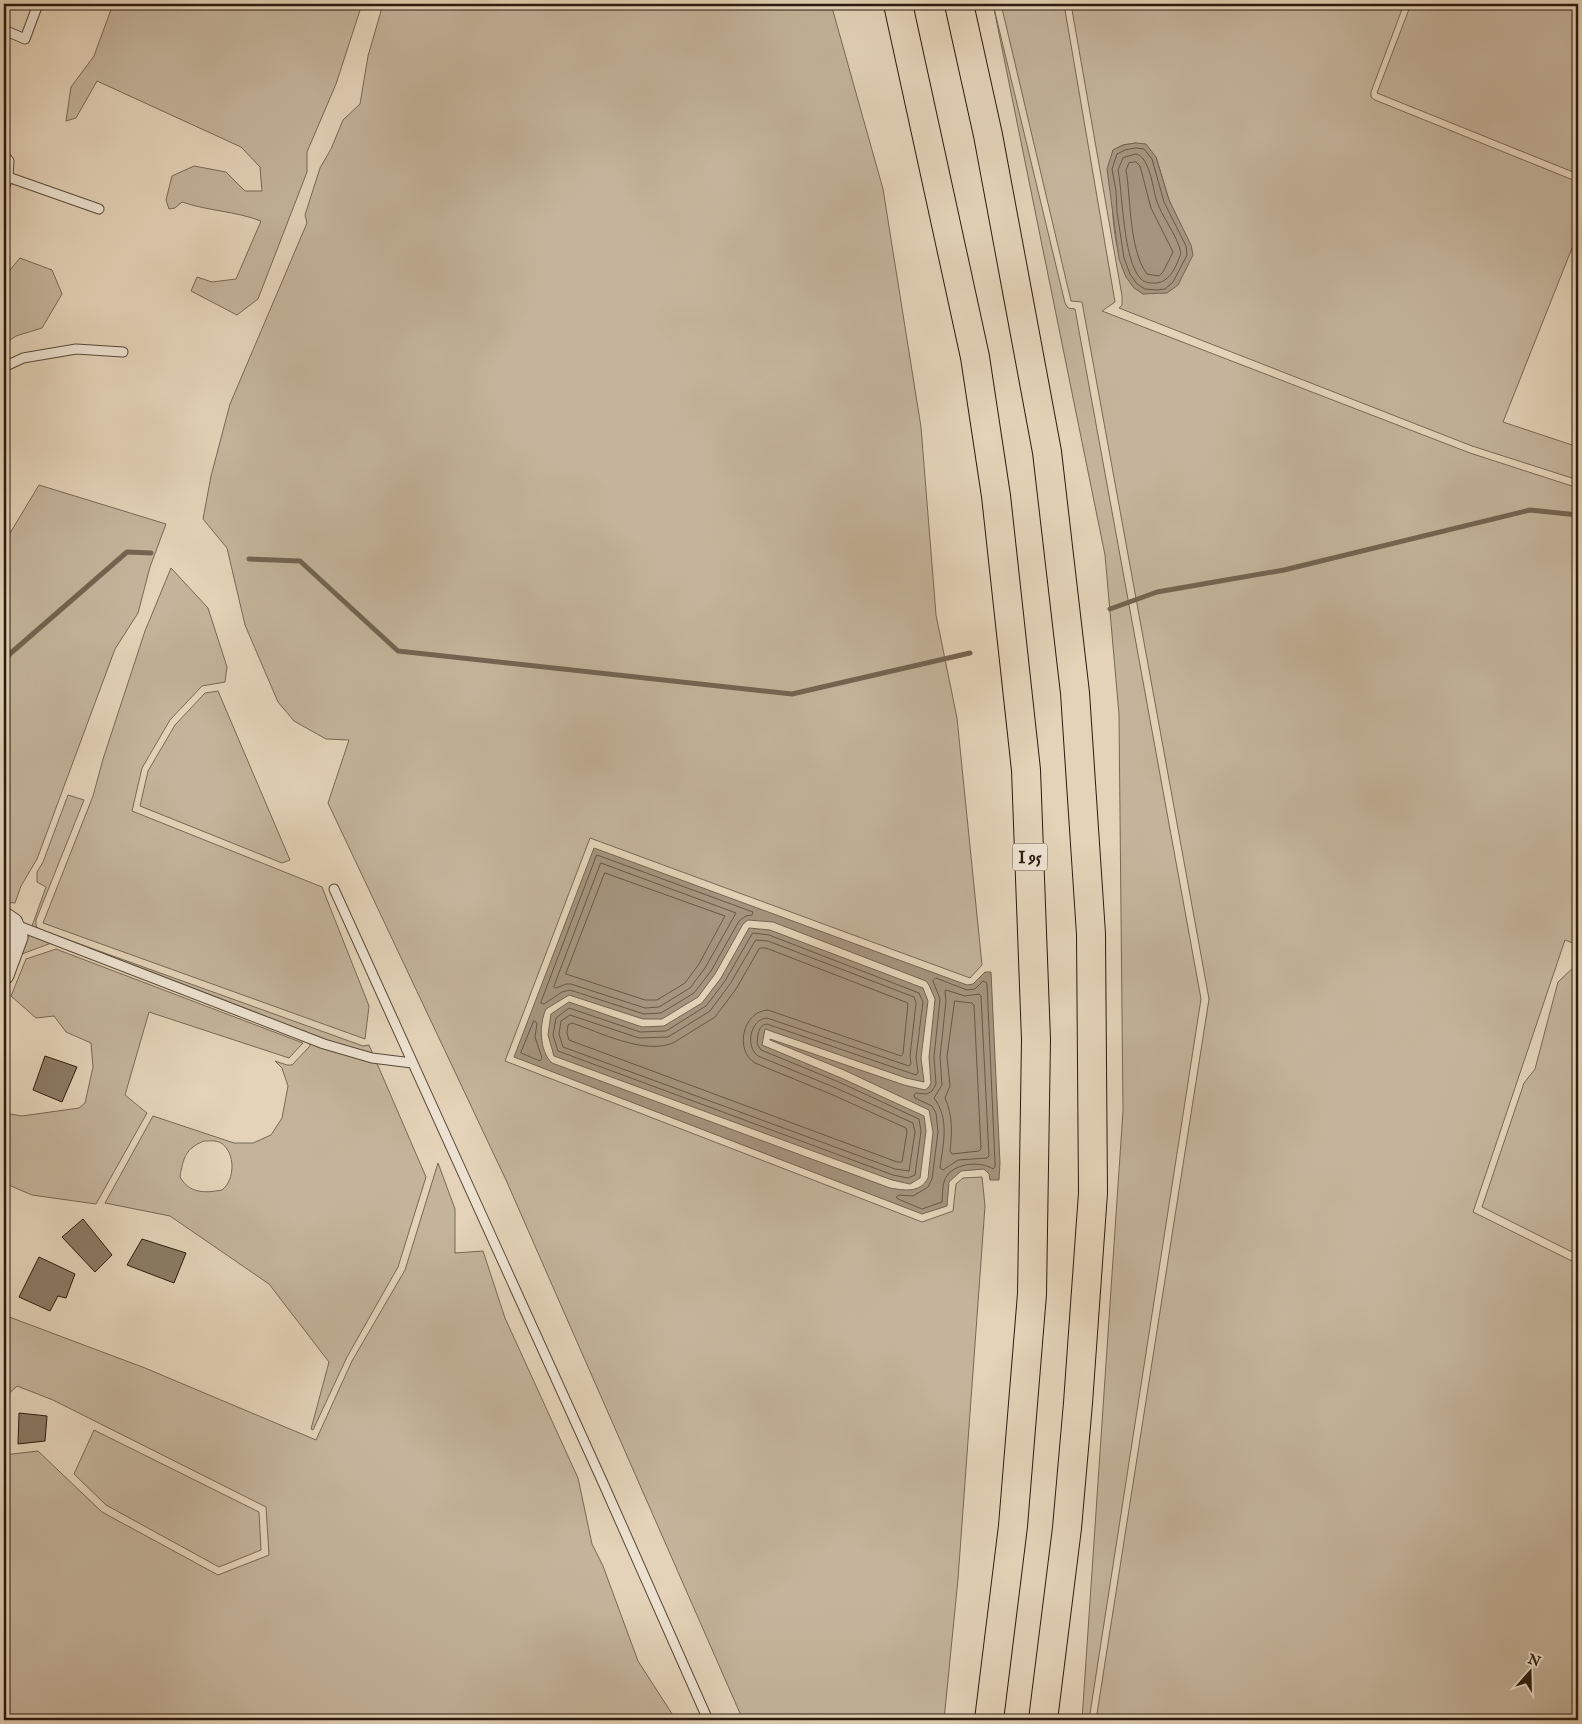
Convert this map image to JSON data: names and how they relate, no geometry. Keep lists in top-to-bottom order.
{
  "streets": {
    "highway": ["I 95"]
  },
  "north": "top"
}
